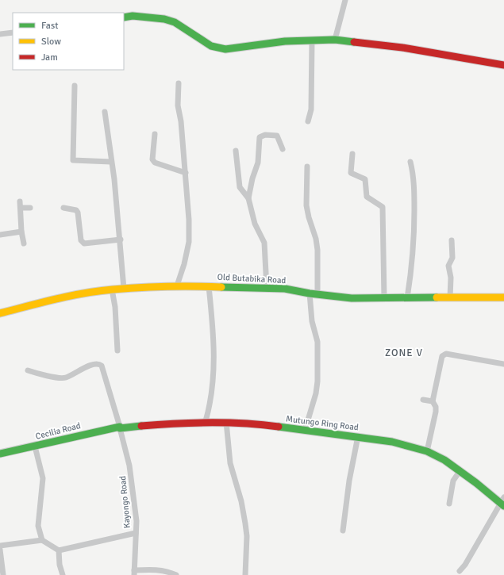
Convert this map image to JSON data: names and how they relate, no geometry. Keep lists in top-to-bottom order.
{
  "streets": {
    "street": [
      "Old Butabika Road",
      "Mutungo Ring Road",
      "Cecilia Road",
      "Kayongo Road"
    ]
  },
  "crossings": [
    ["Mutungo Ring Road", "Cecilia Road"],
    ["Mutungo Ring Road", "Kayongo Road"],
    ["Cecilia Road", "Kayongo Road"]
  ],
  "districts": ["ZONE V"],
  "legend": ["Fast", "Slow", "Jam"]
}
